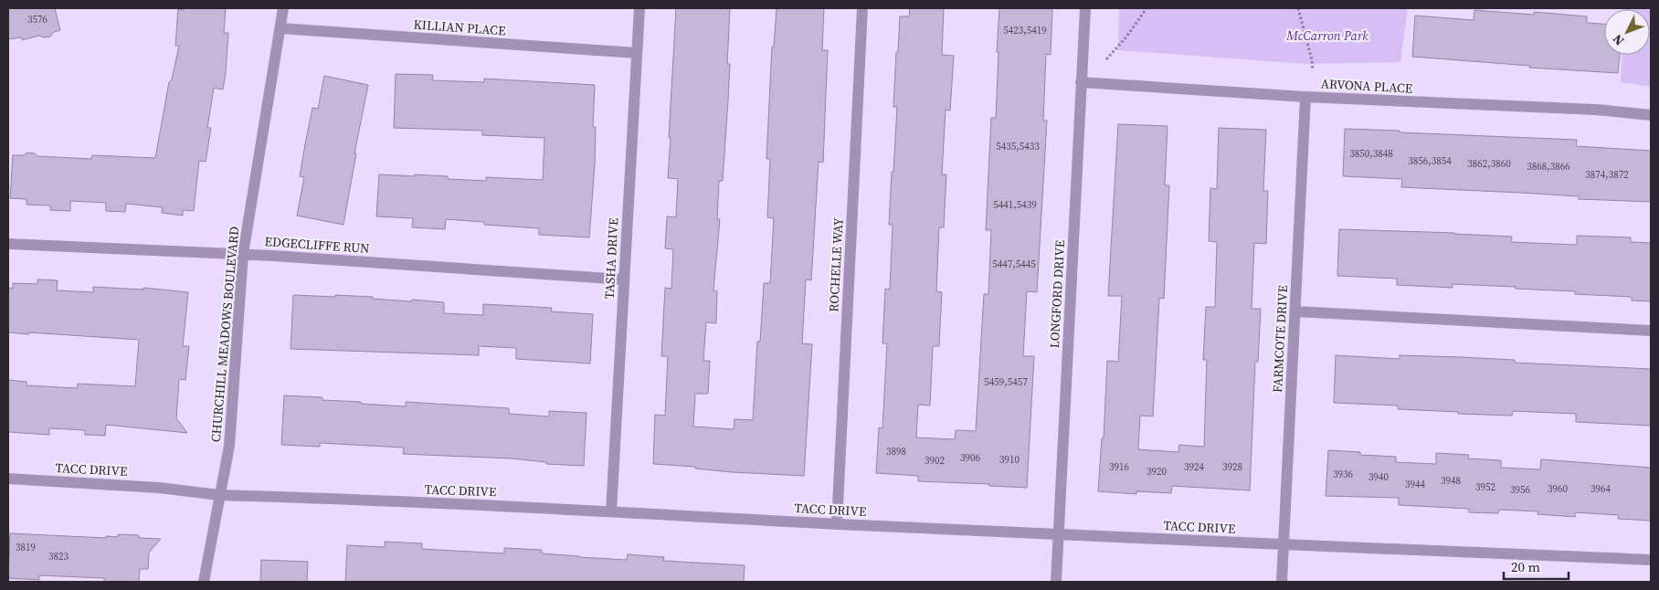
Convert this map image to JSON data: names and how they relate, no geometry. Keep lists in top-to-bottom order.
{
  "streets": {
    "street": [
      "KILLIAN PLACE",
      "ARVONA PLACE",
      "EDGECLIFFE RUN",
      "TASHA DRIVE",
      "ROCHELLE WAY",
      "LONGFORD DRIVE",
      "CHURCHILL MEADOWS BOULEVARD",
      "FARMCOTE DRIVE",
      "TACC DRIVE"
    ]
  },
  "crossings": [
    ["KILLIAN PLACE", "TASHA DRIVE"],
    ["KILLIAN PLACE", "CHURCHILL MEADOWS BOULEVARD"],
    ["ARVONA PLACE", "LONGFORD DRIVE"],
    ["ARVONA PLACE", "FARMCOTE DRIVE"],
    ["EDGECLIFFE RUN", "TASHA DRIVE"],
    ["EDGECLIFFE RUN", "CHURCHILL MEADOWS BOULEVARD"],
    ["TASHA DRIVE", "TACC DRIVE"],
    ["ROCHELLE WAY", "TACC DRIVE"],
    ["LONGFORD DRIVE", "TACC DRIVE"],
    ["CHURCHILL MEADOWS BOULEVARD", "TACC DRIVE"],
    ["FARMCOTE DRIVE", "TACC DRIVE"]
  ],
  "parks": ["McCarron Park"],
  "house_numbers": [
    "3576",
    "5423,5419",
    "5435,5433",
    "3850,3848",
    "3856,3854",
    "3862,3860",
    "3868,3866",
    "3874,3872",
    "5441,5439",
    "5447,5445",
    "5459,5457",
    "3898",
    "3906",
    "3910",
    "3902",
    "3916",
    "3924",
    "3928",
    "3920",
    "3936",
    "3940",
    "3948",
    "3944",
    "3952",
    "3960",
    "3964",
    "3956",
    "3819",
    "3823"
  ],
  "scale_bar": "20 m",
  "north": "bottom left"
}
